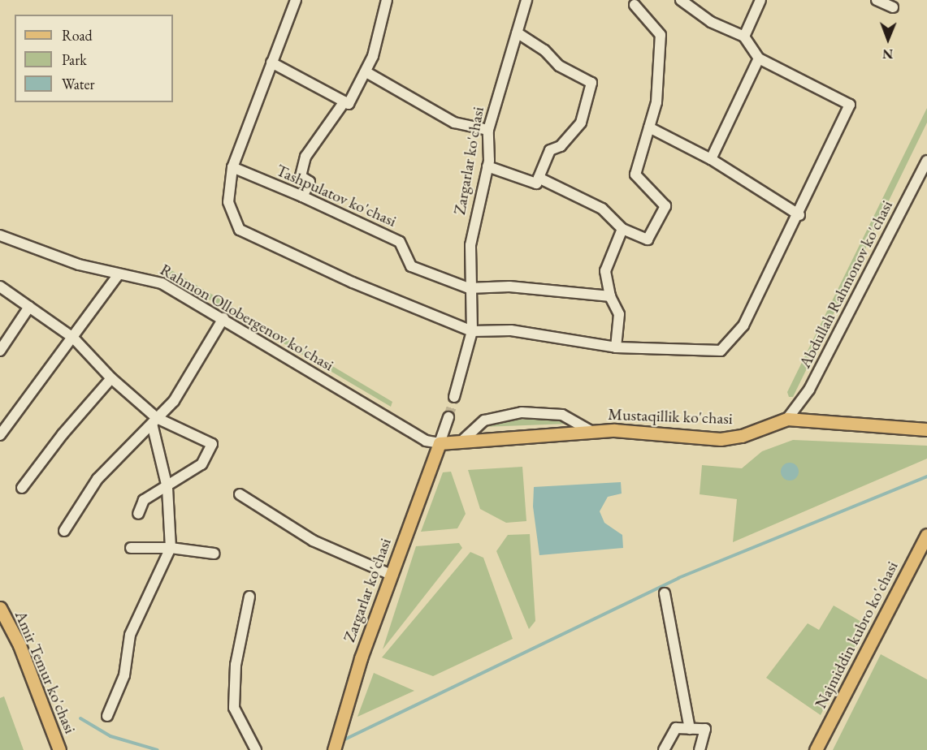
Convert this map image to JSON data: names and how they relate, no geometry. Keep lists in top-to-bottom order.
{
  "streets": {
    "main road": [
      "Zargarlar ko'chasi",
      "Mustaqillik ko'chasi",
      "Najmiddin kubro ko'chasi",
      "Amir Temur ko'chasi"
    ],
    "street": ["Tashpulatov ko'chasi", "Abdullah Rahmonov ko'chasi", "Rahmon Ollobergenov ko'chasi"]
  },
  "crossings": [
    ["Zargarlar ko'chasi", "Tashpulatov ko'chasi"],
    ["Zargarlar ko'chasi", "Rahmon Ollobergenov ko'chasi"],
    ["Zargarlar ko'chasi", "Mustaqillik ko'chasi"],
    ["Abdullah Rahmonov ko'chasi", "Mustaqillik ko'chasi"],
    ["Rahmon Ollobergenov ko'chasi", "Mustaqillik ko'chasi"]
  ],
  "legend": ["Road", "Park", "Water"],
  "north": "bottom"
}
